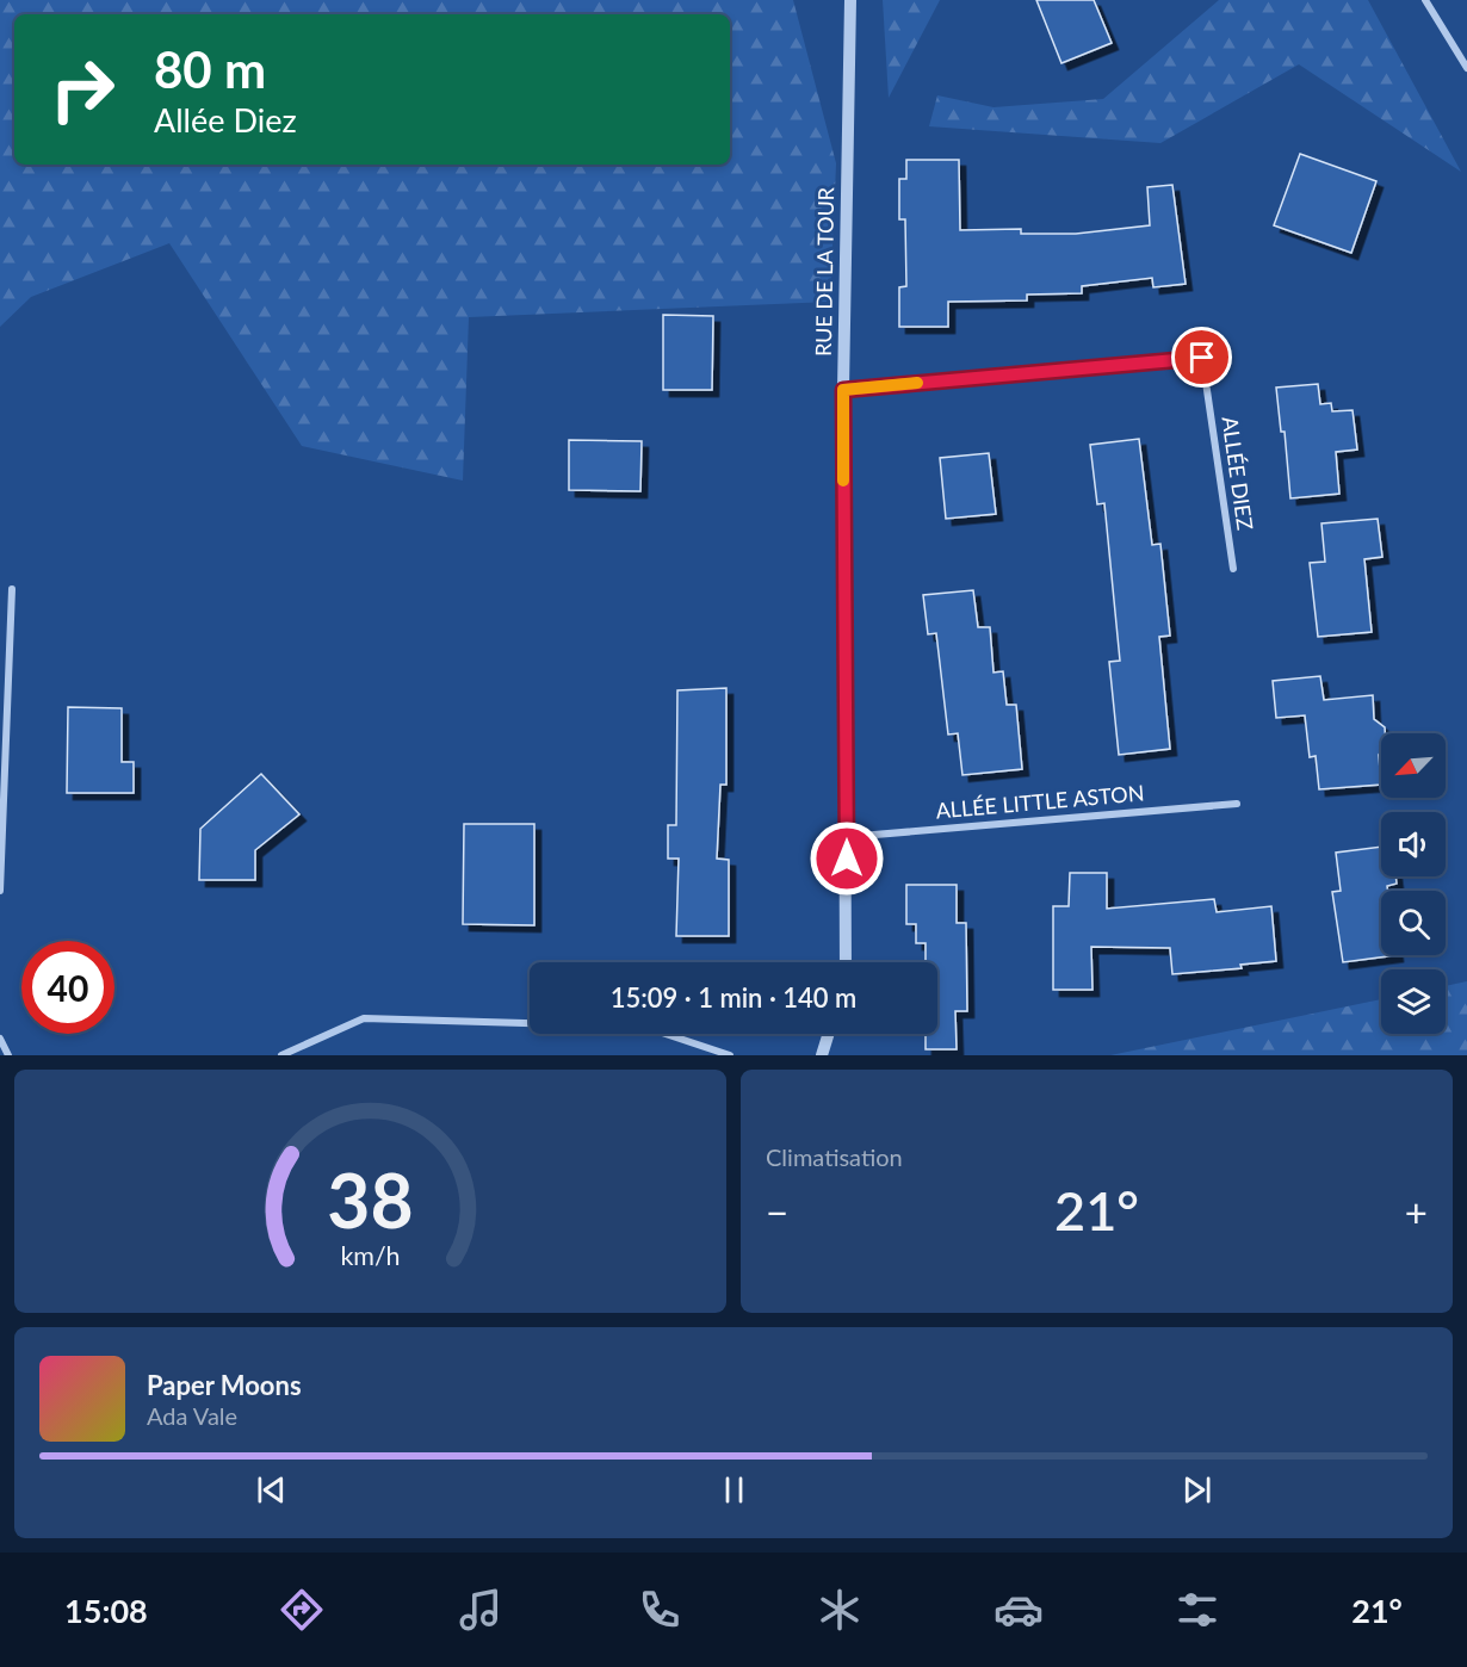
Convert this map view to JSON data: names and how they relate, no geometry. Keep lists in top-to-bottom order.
{
  "streets": {
    "street": ["RUE DE LA TOUR", "ALLÉE DIEZ", "ALLÉE LITTLE ASTON"]
  },
  "crossings": [
    ["RUE DE LA TOUR", "ALLÉE DIEZ"],
    ["RUE DE LA TOUR", "ALLÉE LITTLE ASTON"]
  ],
  "north": "bottom left",
  "page": {
    "turn": ["80 m", "Allée Diez"],
    "limit": "40",
    "trip": "15:09 · 1 min · 140 m",
    "tile": "Climatisation",
    "heat": ["−", "21°", "+"],
    "song": ["Paper Moons", "Ada Vale"],
    "tabs": ["15:08", "21°"],
    "gauge": ["38", "km/h"]
  }
}
